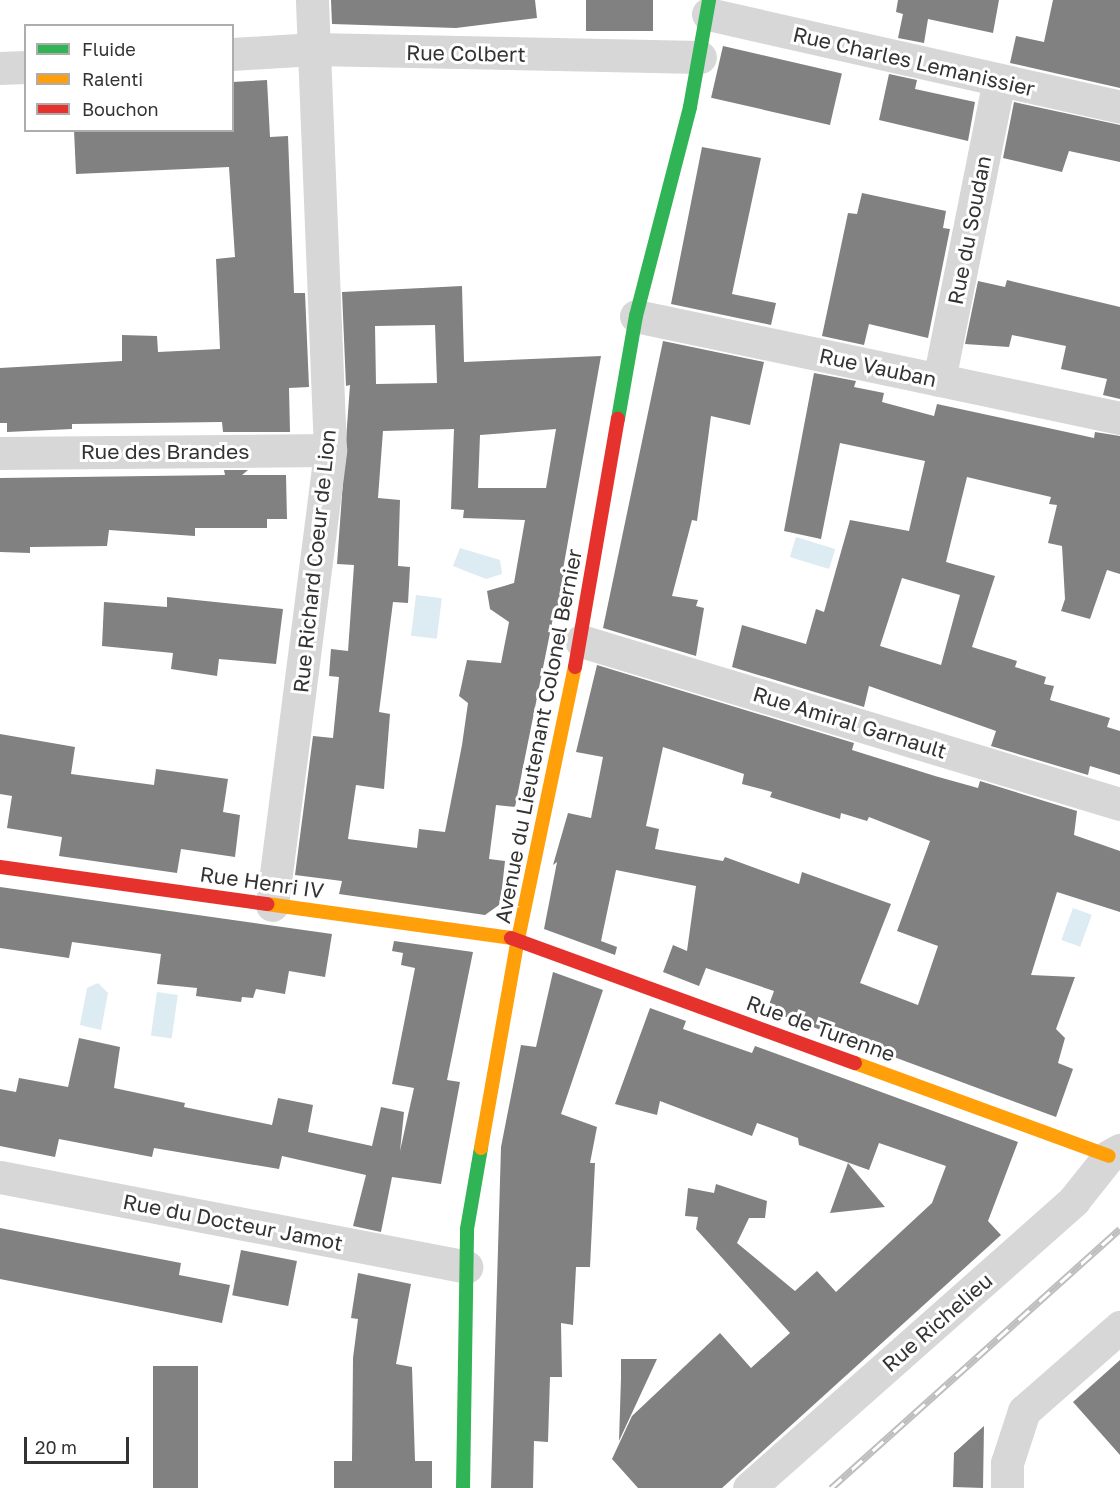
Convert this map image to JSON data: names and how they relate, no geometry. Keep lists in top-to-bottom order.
{
  "streets": {
    "street": [
      "Rue Colbert",
      "Rue Charles Lemanissier",
      "Rue du Soudan",
      "Rue Vauban",
      "Rue des Brandes",
      "Rue Richard Coeur de Lion",
      "Rue Amiral Garnault",
      "Avenue du Lieutenant Colonel Bernier",
      "Rue Henri IV",
      "Rue de Turenne",
      "Rue du Docteur Jamot",
      "Rue Richelieu"
    ]
  },
  "crossings": [
    ["Rue Colbert", "Rue Richard Coeur de Lion"],
    ["Rue Colbert", "Avenue du Lieutenant Colonel Bernier"],
    ["Rue Charles Lemanissier", "Rue du Soudan"],
    ["Rue Charles Lemanissier", "Avenue du Lieutenant Colonel Bernier"],
    ["Rue du Soudan", "Rue Vauban"],
    ["Rue Vauban", "Avenue du Lieutenant Colonel Bernier"],
    ["Rue des Brandes", "Rue Richard Coeur de Lion"],
    ["Rue Richard Coeur de Lion", "Rue Henri IV"],
    ["Rue Amiral Garnault", "Avenue du Lieutenant Colonel Bernier"],
    ["Avenue du Lieutenant Colonel Bernier", "Rue Henri IV"],
    ["Avenue du Lieutenant Colonel Bernier", "Rue de Turenne"],
    ["Avenue du Lieutenant Colonel Bernier", "Rue du Docteur Jamot"],
    ["Rue Henri IV", "Rue de Turenne"],
    ["Rue de Turenne", "Rue Richelieu"]
  ],
  "legend": ["Fluide", "Ralenti", "Bouchon"],
  "scale_bar": "20 m"
}
